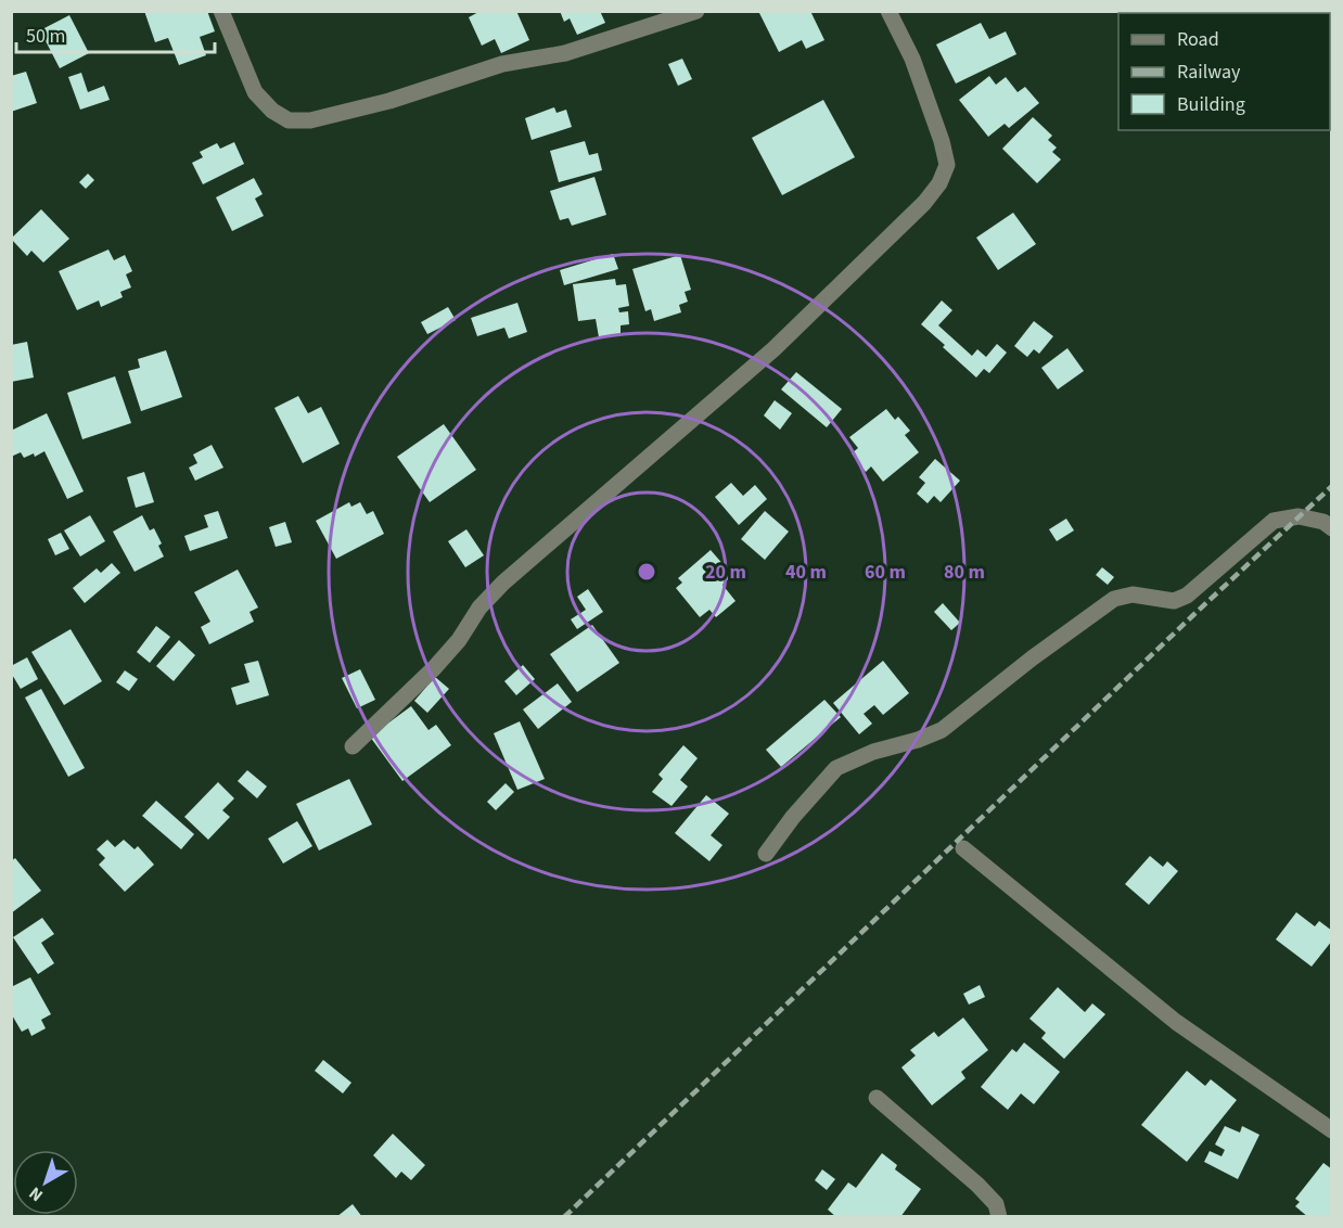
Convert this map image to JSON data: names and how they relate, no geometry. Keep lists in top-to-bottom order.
{
  "legend": ["Road", "Railway", "Building"],
  "scale_bar": "50 m",
  "north": "bottom left",
  "rings": [
    "20 m",
    "40 m",
    "60 m",
    "80 m"
  ]
}
